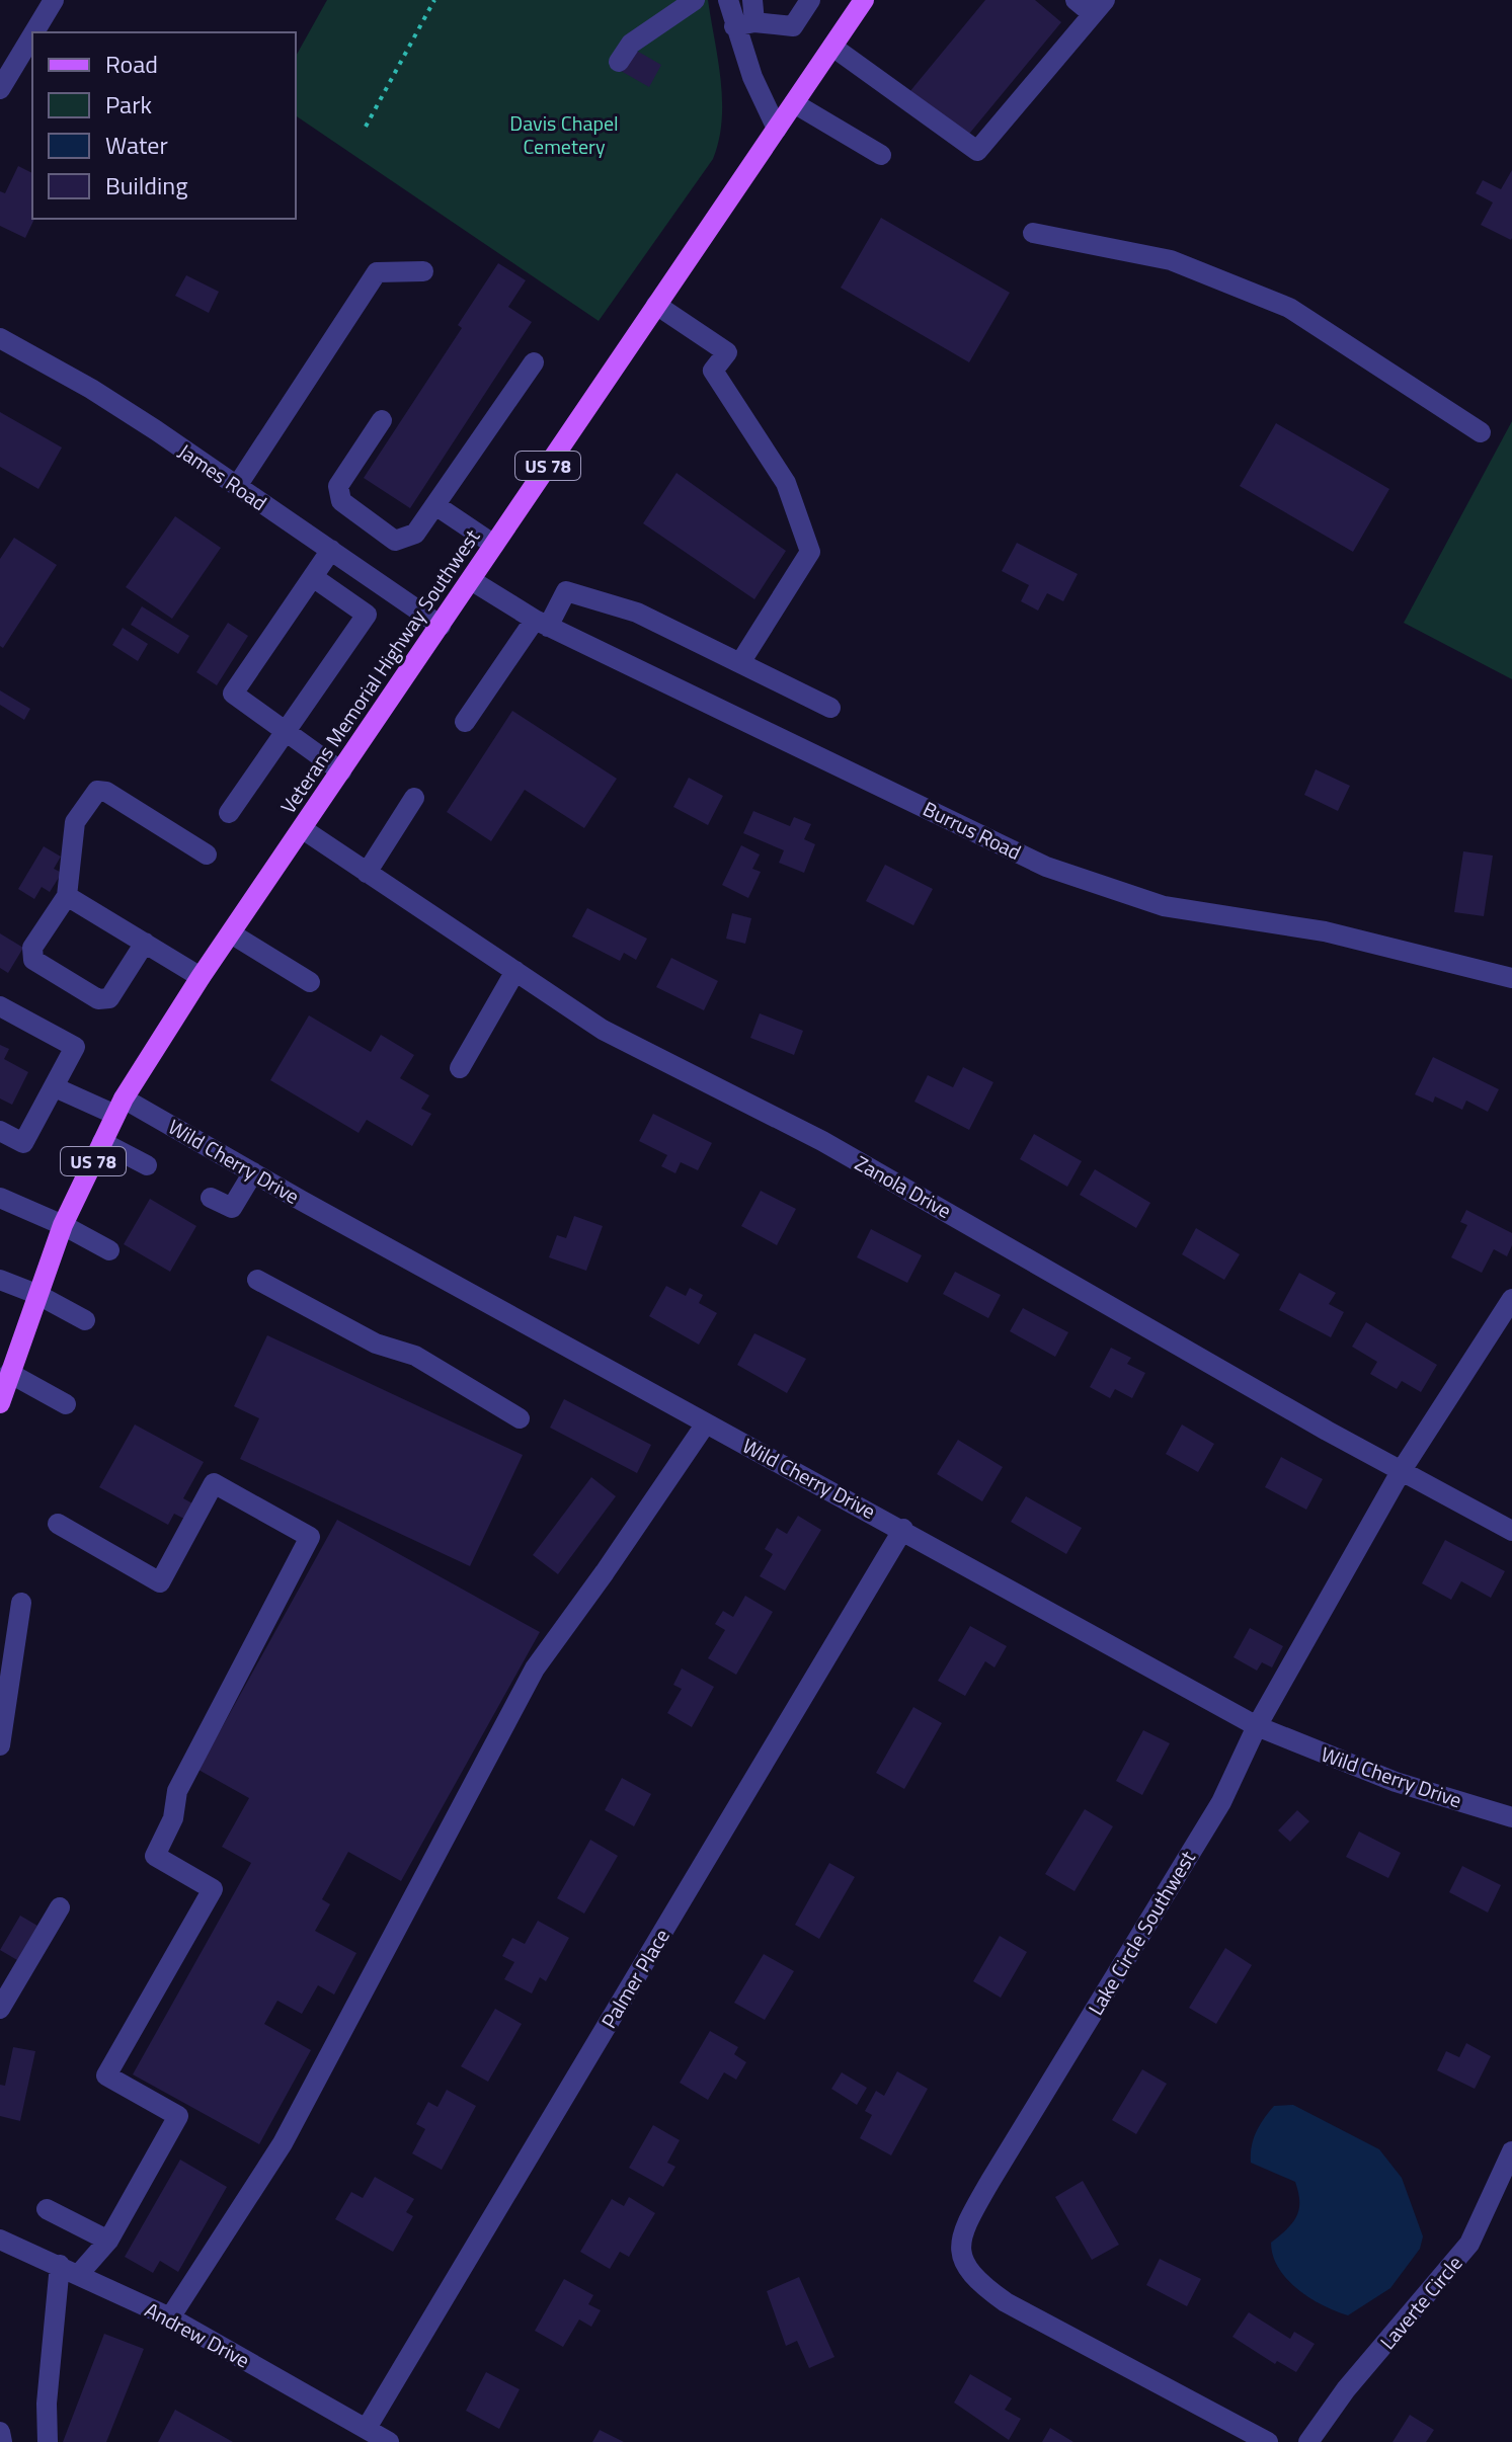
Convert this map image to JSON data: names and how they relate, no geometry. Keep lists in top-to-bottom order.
{
  "streets": {
    "main road": ["US 78", "Veterans Memorial Highway Southwest"],
    "street": [
      "James Road",
      "Burrus Road",
      "Wild Cherry Drive",
      "Zanola Drive",
      "Lake Circle Southwest",
      "Palmer Place",
      "Laverte Circle",
      "Andrew Drive"
    ]
  },
  "crossings": [
    ["James Road", "Veterans Memorial Highway Southwest"],
    ["Veterans Memorial Highway Southwest", "Burrus Road"],
    ["Veterans Memorial Highway Southwest", "Wild Cherry Drive"],
    ["Veterans Memorial Highway Southwest", "Zanola Drive"],
    ["Wild Cherry Drive", "Lake Circle Southwest"],
    ["Wild Cherry Drive", "Palmer Place"],
    ["Zanola Drive", "Lake Circle Southwest"],
    ["Palmer Place", "Andrew Drive"]
  ],
  "parks": ["Davis Chapel Cemetery"],
  "legend": [
    "Road",
    "Park",
    "Water",
    "Building"
  ]
}
